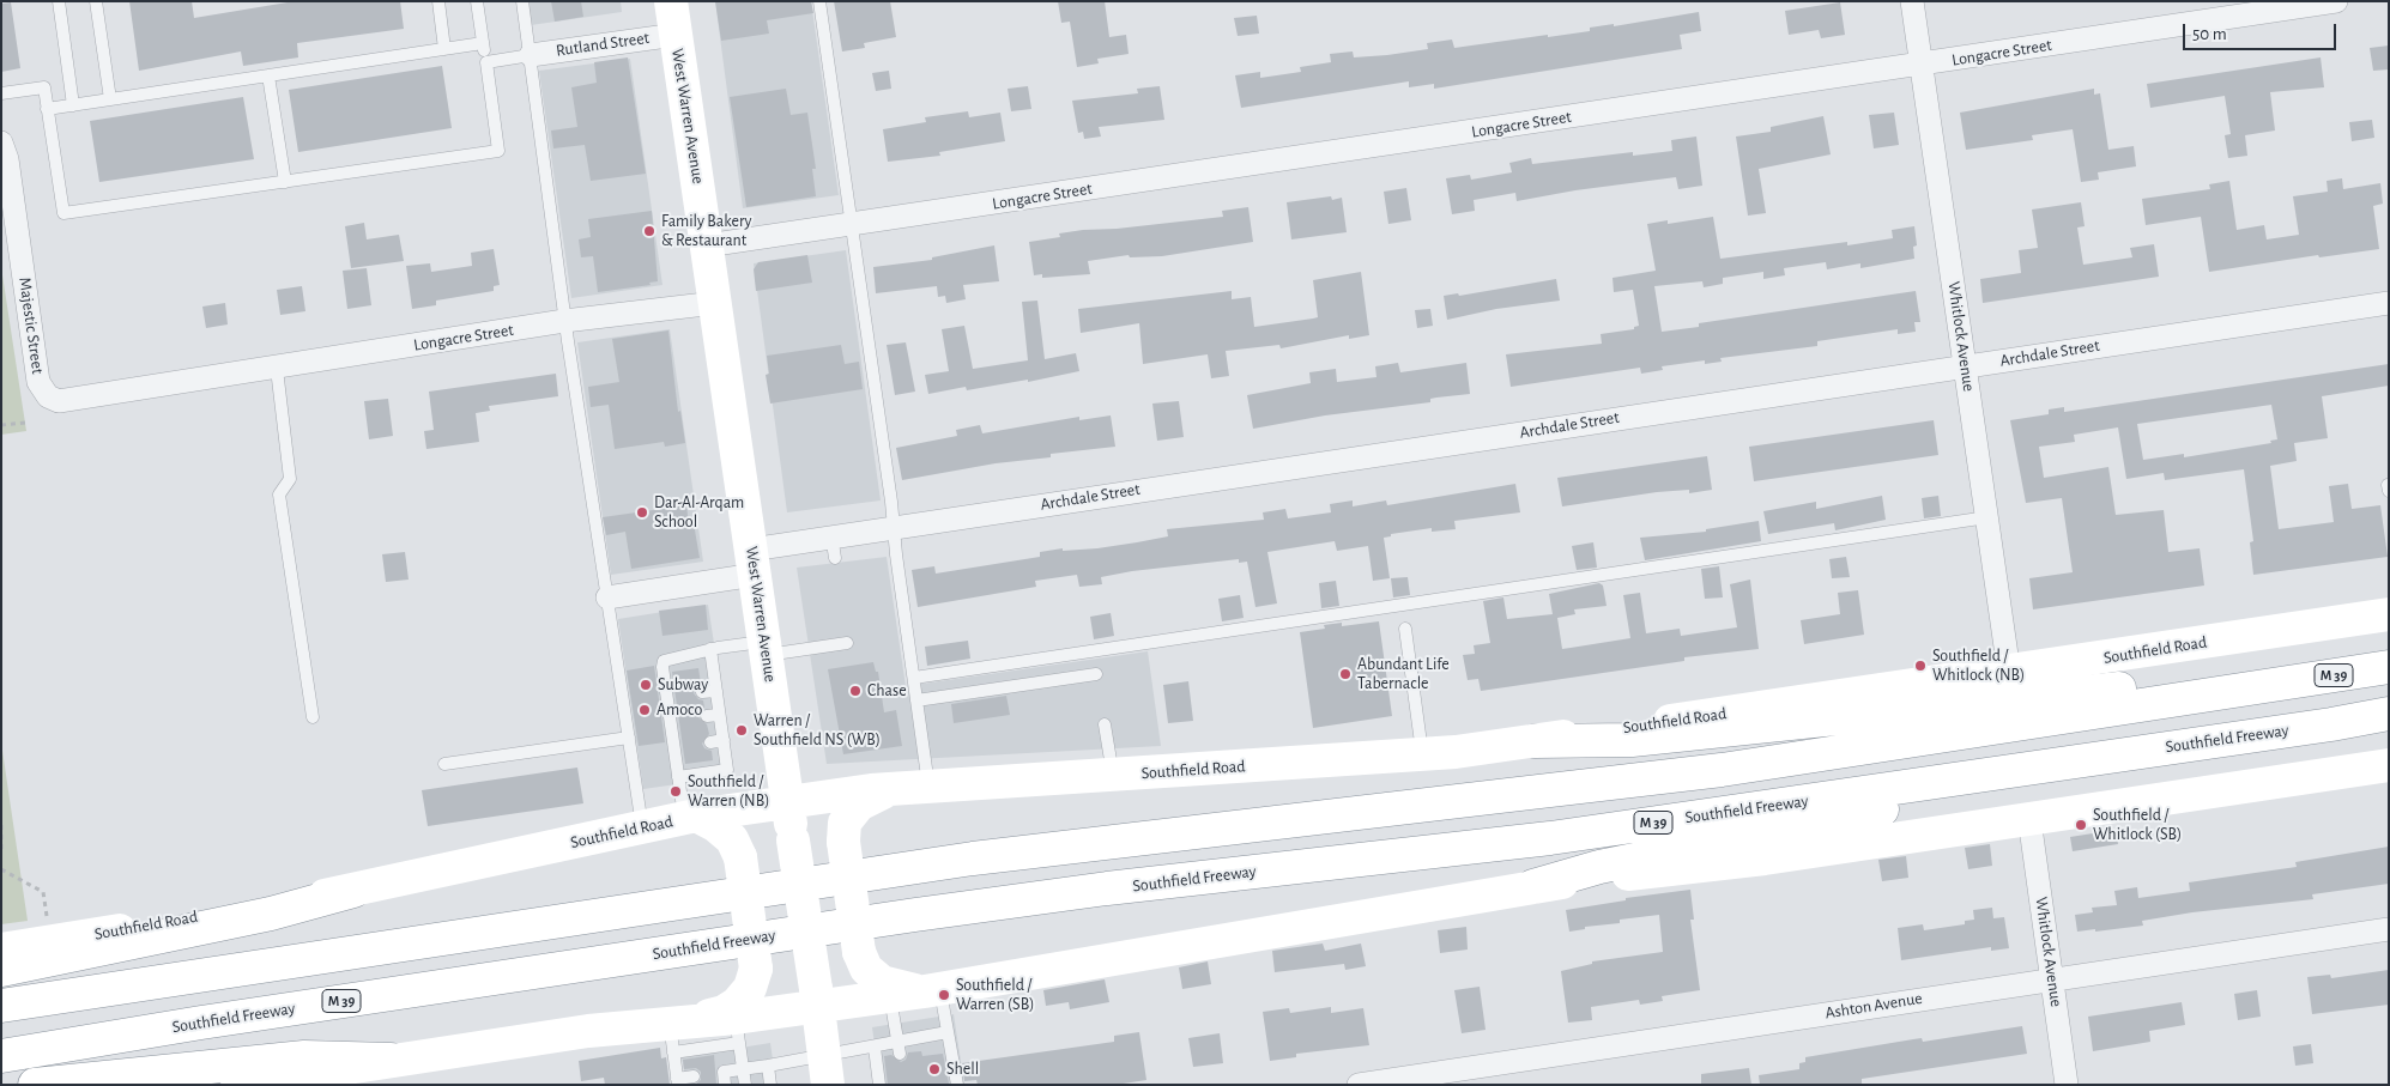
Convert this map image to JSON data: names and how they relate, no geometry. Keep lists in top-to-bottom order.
{
  "streets": {
    "main road": [
      "West Warren Avenue",
      "Southfield Road",
      "M 39",
      "Southfield Freeway"
    ],
    "street": [
      "Rutland Street",
      "Longacre Street",
      "Majestic Street",
      "Whitlock Avenue",
      "Archdale Street",
      "Ashton Avenue"
    ]
  },
  "crossings": [
    ["Rutland Street", "West Warren Avenue"],
    ["Longacre Street", "West Warren Avenue"],
    ["Longacre Street", "Majestic Street"],
    ["Longacre Street", "Whitlock Avenue"],
    ["West Warren Avenue", "Archdale Street"],
    ["West Warren Avenue", "Southfield Road"],
    ["Whitlock Avenue", "Archdale Street"],
    ["Whitlock Avenue", "Southfield Road"],
    ["Whitlock Avenue", "Ashton Avenue"]
  ],
  "places": [
    "Family Bakery & Restaurant",
    "Dar-Al-Arqam School",
    "Southfield / Whitlock (NB)",
    "Abundant Life Tabernacle",
    "Subway",
    "Chase",
    "Amoco",
    "Warren / Southfield NS (WB)",
    "Southfield / Warren (NB)",
    "Southfield / Whitlock (SB)",
    "Southfield / Warren (SB)",
    "Shell"
  ],
  "scale_bar": "50 m"
}
